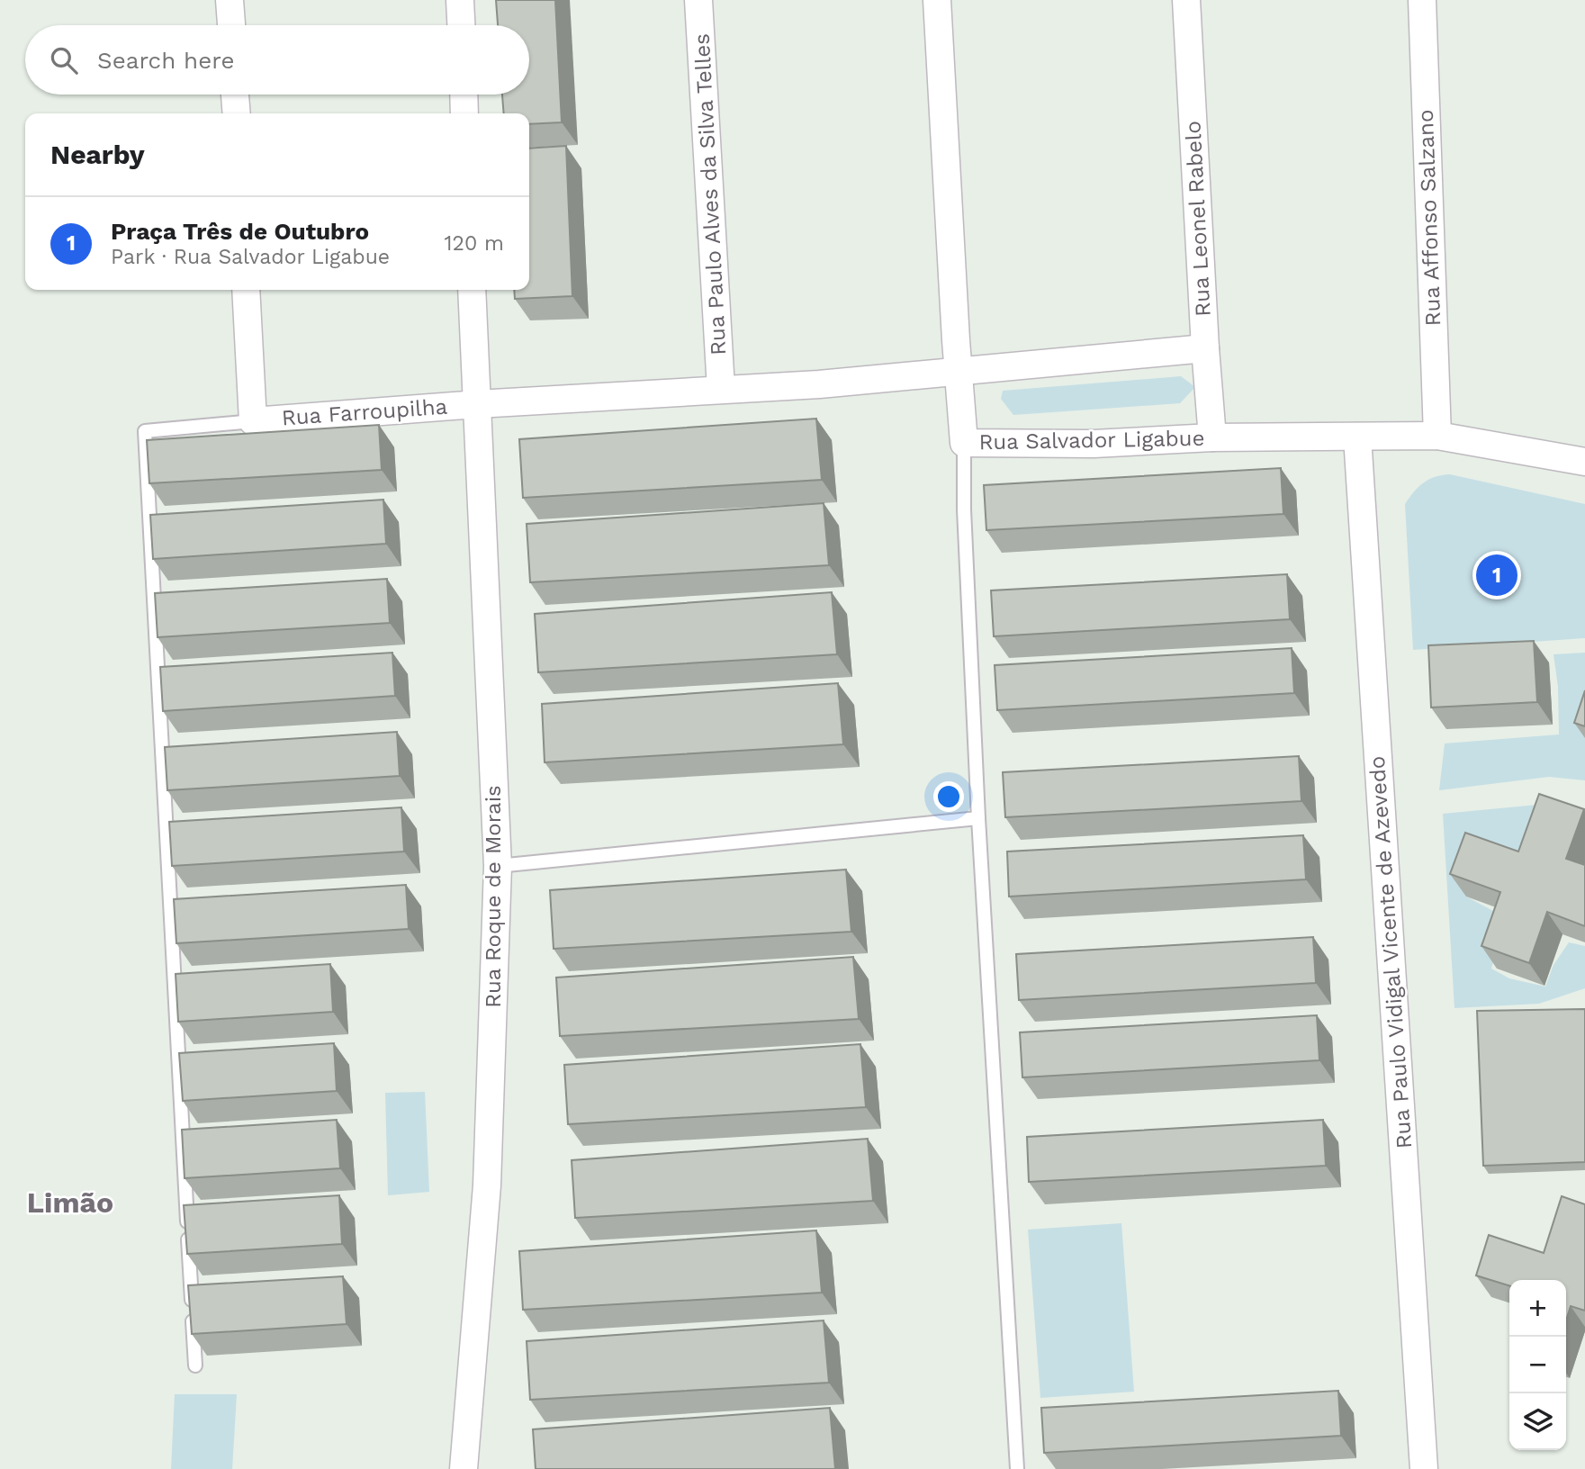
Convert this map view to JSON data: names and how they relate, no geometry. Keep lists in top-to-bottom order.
{
  "streets": {
    "street": [
      "Rua Paulo Alves da Silva Telles",
      "Rua Affonso Salzano",
      "Rua Leonel Rabelo",
      "Rua Farroupilha",
      "Rua Salvador Ligabue",
      "Rua Roque de Morais",
      "Rua Paulo Vidigal Vicente de Azevedo"
    ]
  },
  "crossings": [
    ["Rua Affonso Salzano", "Rua Salvador Ligabue"],
    ["Rua Leonel Rabelo", "Rua Salvador Ligabue"],
    ["Rua Farroupilha", "Rua Roque de Morais"],
    ["Rua Salvador Ligabue", "Rua Paulo Vidigal Vicente de Azevedo"]
  ],
  "districts": ["Limão"],
  "page": {
    "search": "Search here",
    "heading": "Nearby",
    "list": [
      {
        "mark": "1",
        "name": "Praça Três de Outubro",
        "note": "Park · Rua Salvador Ligabue",
        "value": "120 m"
      }
    ],
    "pins": "1",
    "map_buttons": ["+", "−"]
  }
}
